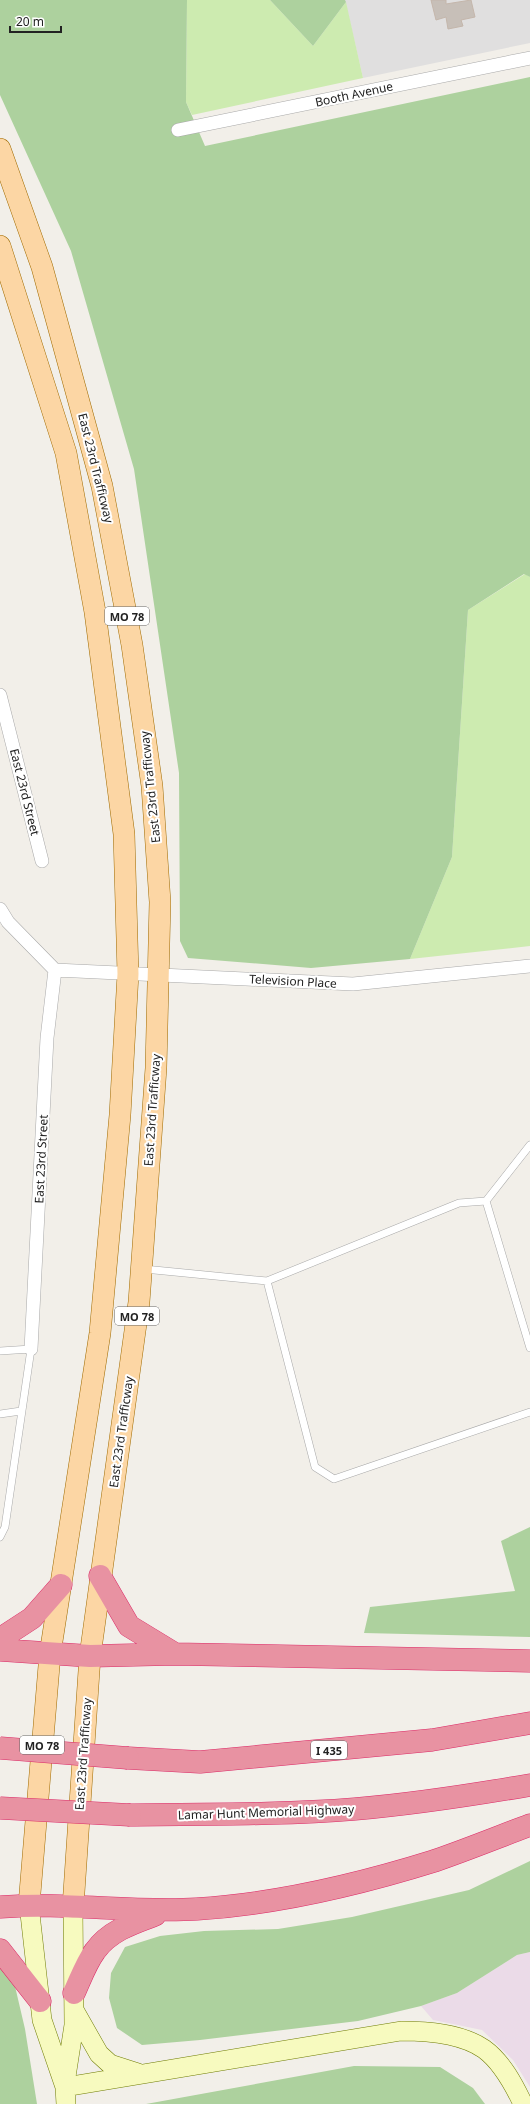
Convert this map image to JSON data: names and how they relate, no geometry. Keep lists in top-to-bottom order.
{
  "streets": {
    "highway": ["I 435", "Lamar Hunt Memorial Highway"],
    "main road": ["East 23rd Trafficway", "MO 78"],
    "street": ["Booth Avenue", "East 23rd Street", "Television Place"]
  },
  "crossings": [
    ["East 23rd Trafficway", "Television Place"],
    ["East 23rd Street", "Television Place"]
  ],
  "scale_bar": "20 m"
}
